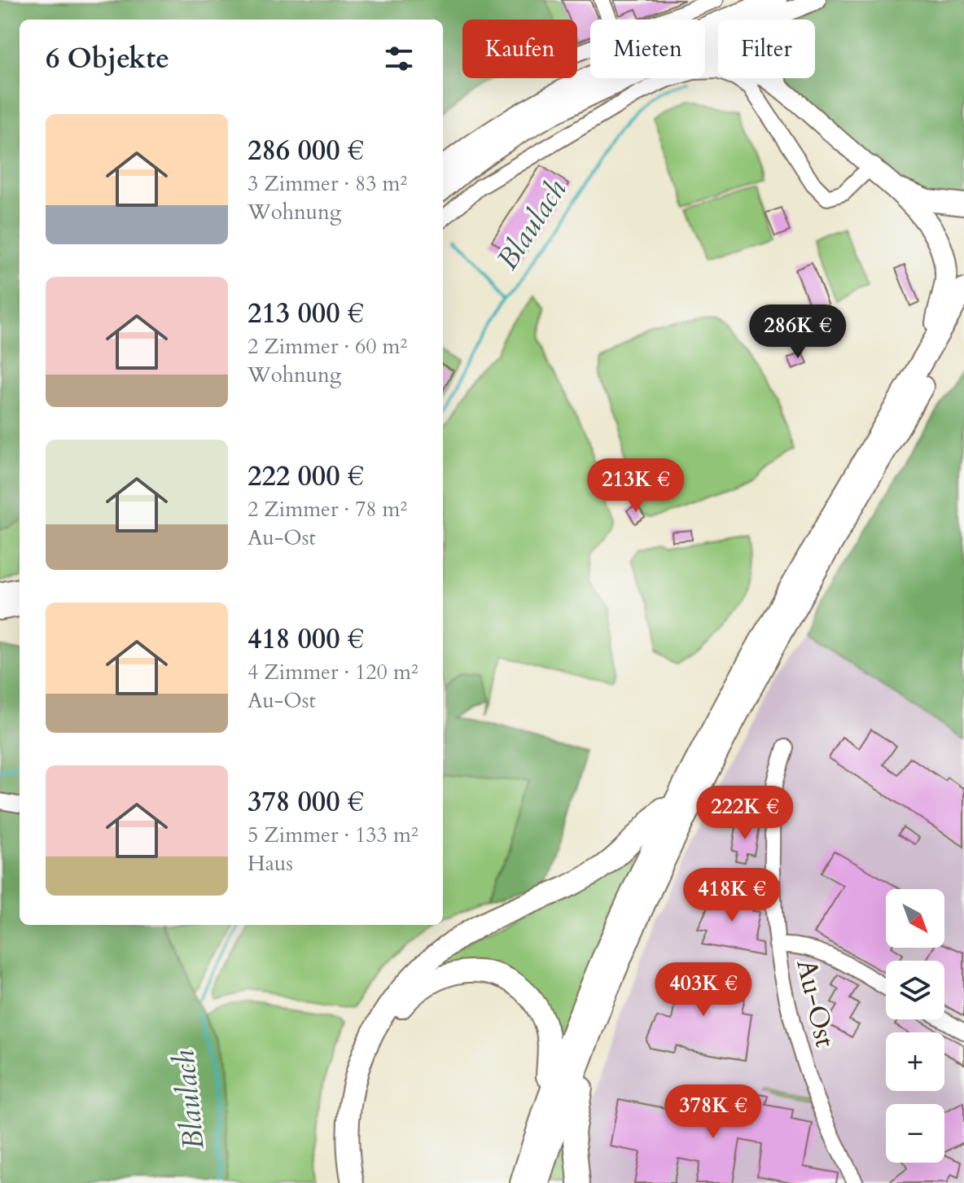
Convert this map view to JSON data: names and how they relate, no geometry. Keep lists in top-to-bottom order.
{
  "streets": {
    "street": ["Au-Ost"]
  },
  "water": ["Blaulach"],
  "north": "bottom right",
  "page": {
    "chip": ["Kaufen", "Mieten", "Filter"],
    "heading": "6 Objekte",
    "list": [
      {
        "name": "286 000 €",
        "note": "3 Zimmer · 83 m² · Wohnung"
      },
      {
        "name": "213 000 €",
        "note": "2 Zimmer · 60 m² · Wohnung"
      },
      {
        "name": "222 000 €",
        "note": "2 Zimmer · 78 m² · Au-Ost"
      },
      {
        "name": "418 000 €",
        "note": "4 Zimmer · 120 m² · Au-Ost"
      },
      {
        "name": "378 000 €",
        "note": "5 Zimmer · 133 m² · Haus"
      }
    ],
    "price": [
      "286K €",
      "213K €",
      "222K €",
      "418K €",
      "403K €",
      "378K €"
    ],
    "map_buttons": ["+", "−"]
  }
}
